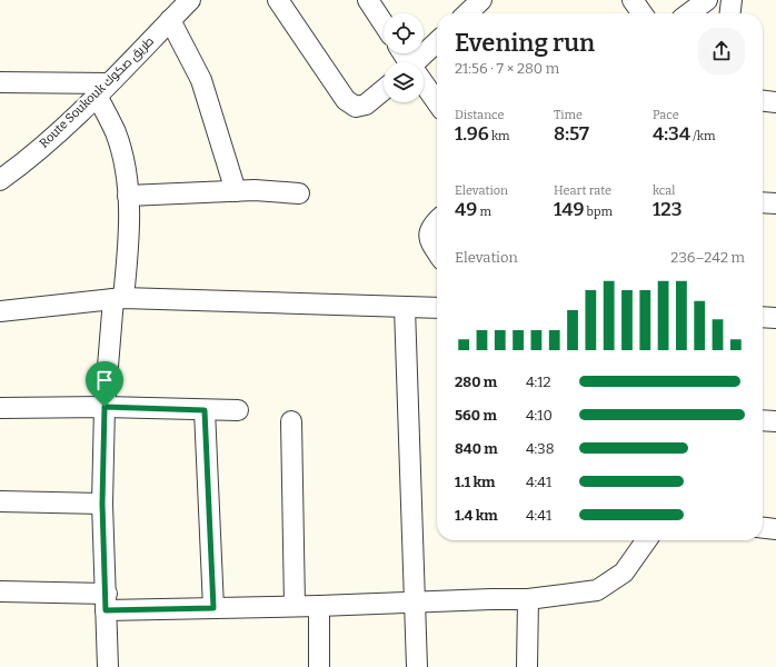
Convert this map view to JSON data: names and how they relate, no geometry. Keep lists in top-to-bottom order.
{
  "streets": {
    "street": ["Route Soukouk طريق صكوك"]
  },
  "page": {
    "heading": ["Evening run", "21:56 · 7 × 280 m"],
    "stats": [
      ["Distance", "1.96 km"],
      ["Time", "8:57"],
      ["Pace", "4:34 /km"],
      ["Elevation", "49 m"],
      ["Heart rate", "149 bpm"],
      ["kcal", "123"]
    ],
    "chart": ["Elevation", "236–242 m"],
    "list": [
      {
        "name": "280 m",
        "note": "4:12"
      },
      {
        "name": "560 m",
        "note": "4:10"
      },
      {
        "name": "840 m",
        "note": "4:38"
      },
      {
        "name": "1.1 km",
        "note": "4:41"
      },
      {
        "name": "1.4 km",
        "note": "4:41"
      }
    ]
  }
}
